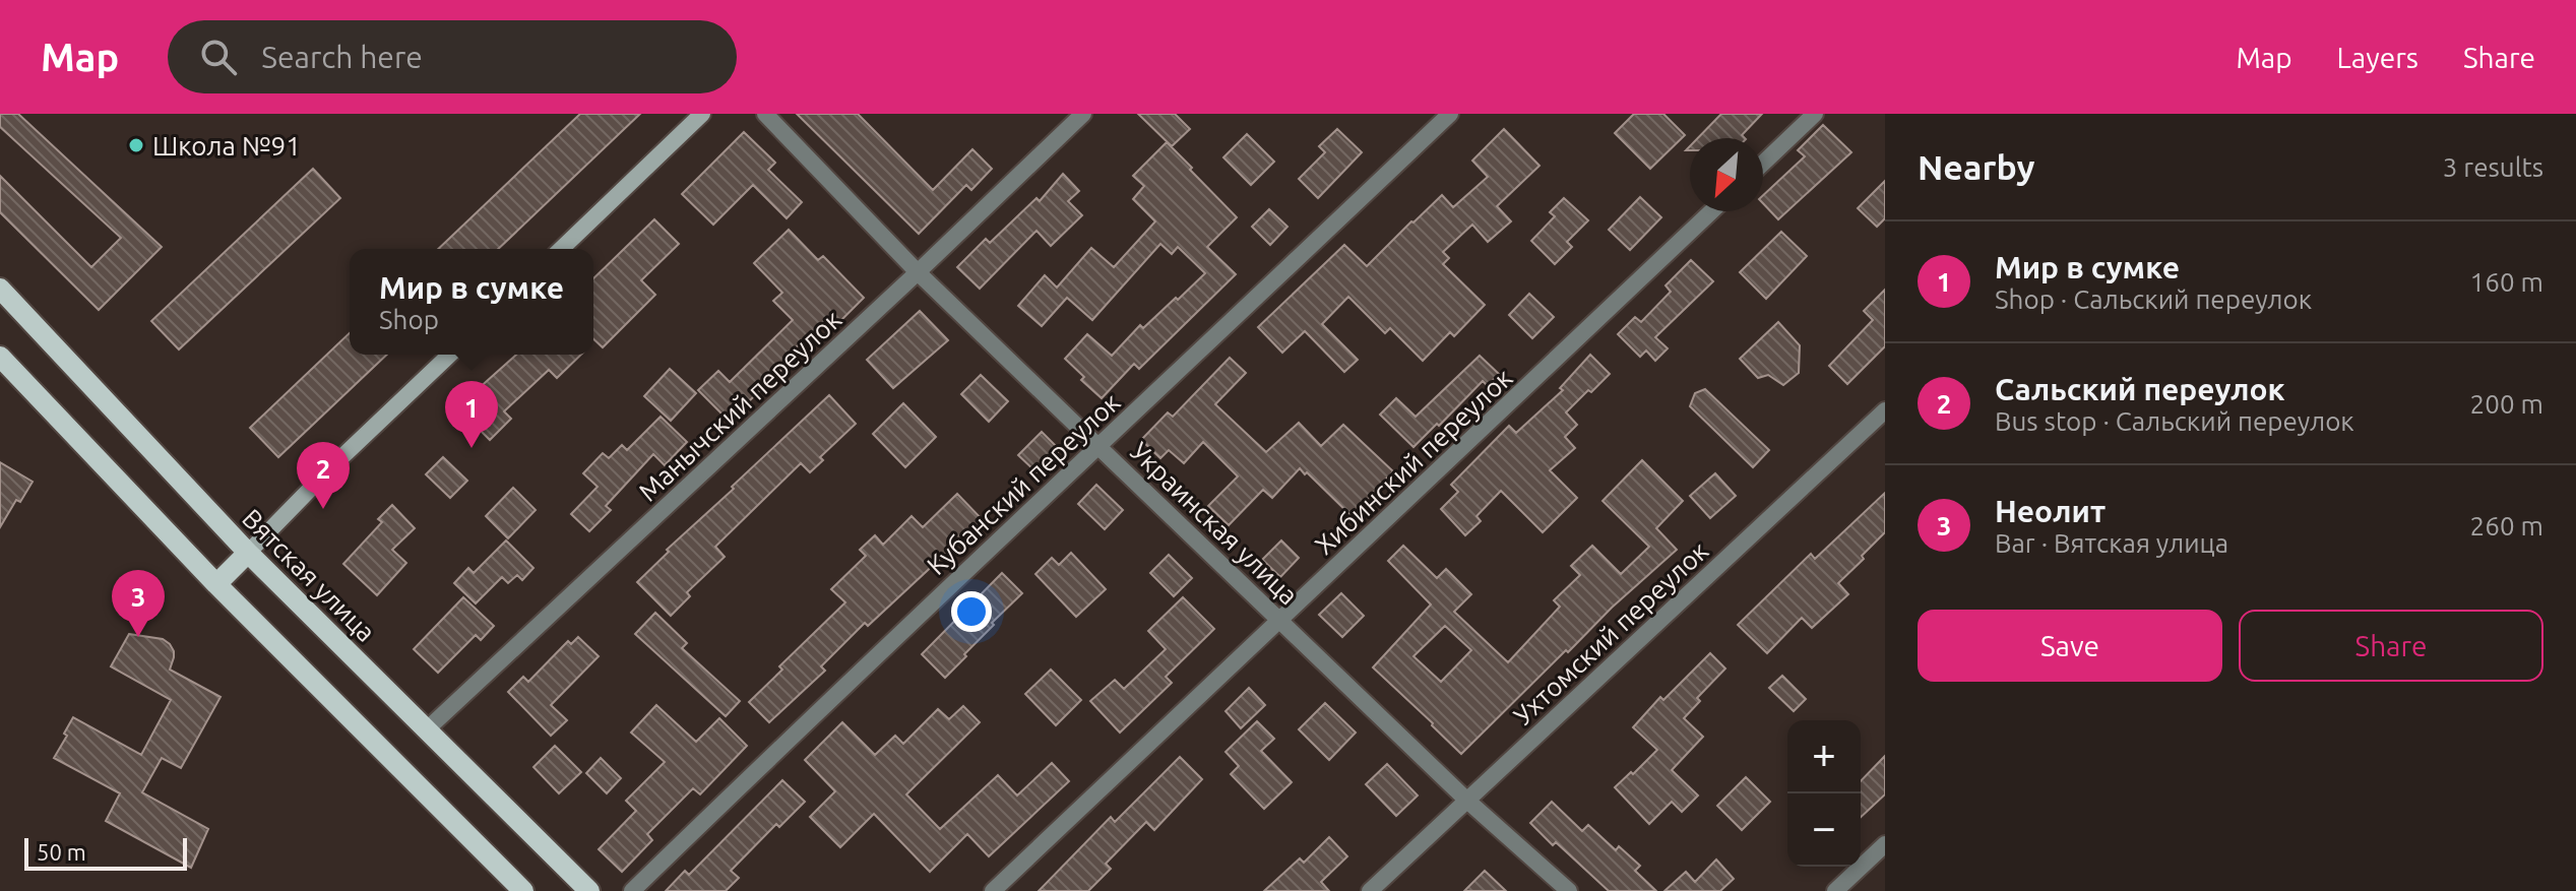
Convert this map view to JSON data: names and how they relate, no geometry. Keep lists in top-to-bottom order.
{
  "streets": {
    "main road": ["Вятская улица"],
    "street": [
      "Манычский переулок",
      "Хибинский переулок",
      "Кубанский переулок",
      "Украинская улица",
      "Ухтомский переулок"
    ]
  },
  "crossings": [
    ["Манычский переулок", "Украинская улица"],
    ["Манычский переулок", "Вятская улица"],
    ["Хибинский переулок", "Украинская улица"],
    ["Кубанский переулок", "Украинская улица"],
    ["Украинская улица", "Ухтомский переулок"]
  ],
  "places": ["Школа №91"],
  "scale_bar": "50 m",
  "north": "bottom left",
  "page": {
    "header": "Map",
    "search": "Search here",
    "nav": ["Map", "Layers", "Share"],
    "heading": ["Nearby", "3 results"],
    "list": [
      {
        "mark": "1",
        "name": "Мир в сумке",
        "note": "Shop · Сальский переулок",
        "value": "160 m"
      },
      {
        "mark": "2",
        "name": "Сальский переулок",
        "note": "Bus stop · Сальский переулок",
        "value": "200 m"
      },
      {
        "mark": "3",
        "name": "Неолит",
        "note": "Bar · Вятская улица",
        "value": "260 m"
      }
    ],
    "popup": ["Мир в сумке", "Shop"],
    "pins": ["1", "2", "3"],
    "buttons": ["Save", "Share"],
    "map_buttons": ["+", "−"],
    "scale": "50 m"
  }
}
